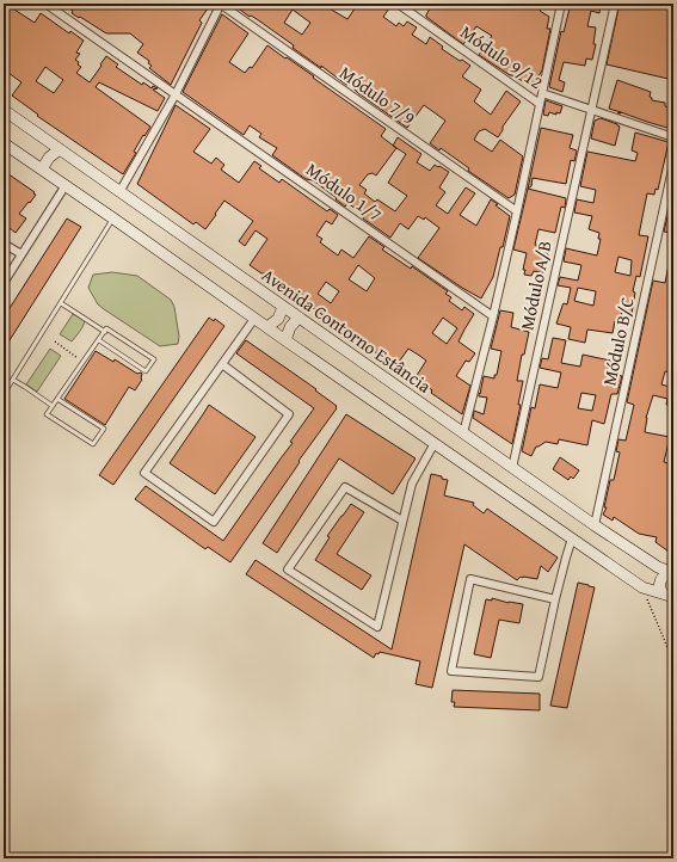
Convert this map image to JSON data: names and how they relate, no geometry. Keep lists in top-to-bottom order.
{
  "streets": {
    "street": [
      "Módulo 9/12",
      "Módulo 7/9",
      "Módulo 1/7",
      "Módulo A/B",
      "Avenida Contorno Estância",
      "Módulo B/C"
    ]
  },
  "crossings": [
    ["Módulo A/B", "Avenida Contorno Estância"],
    ["Avenida Contorno Estância", "Módulo B/C"]
  ]
}
